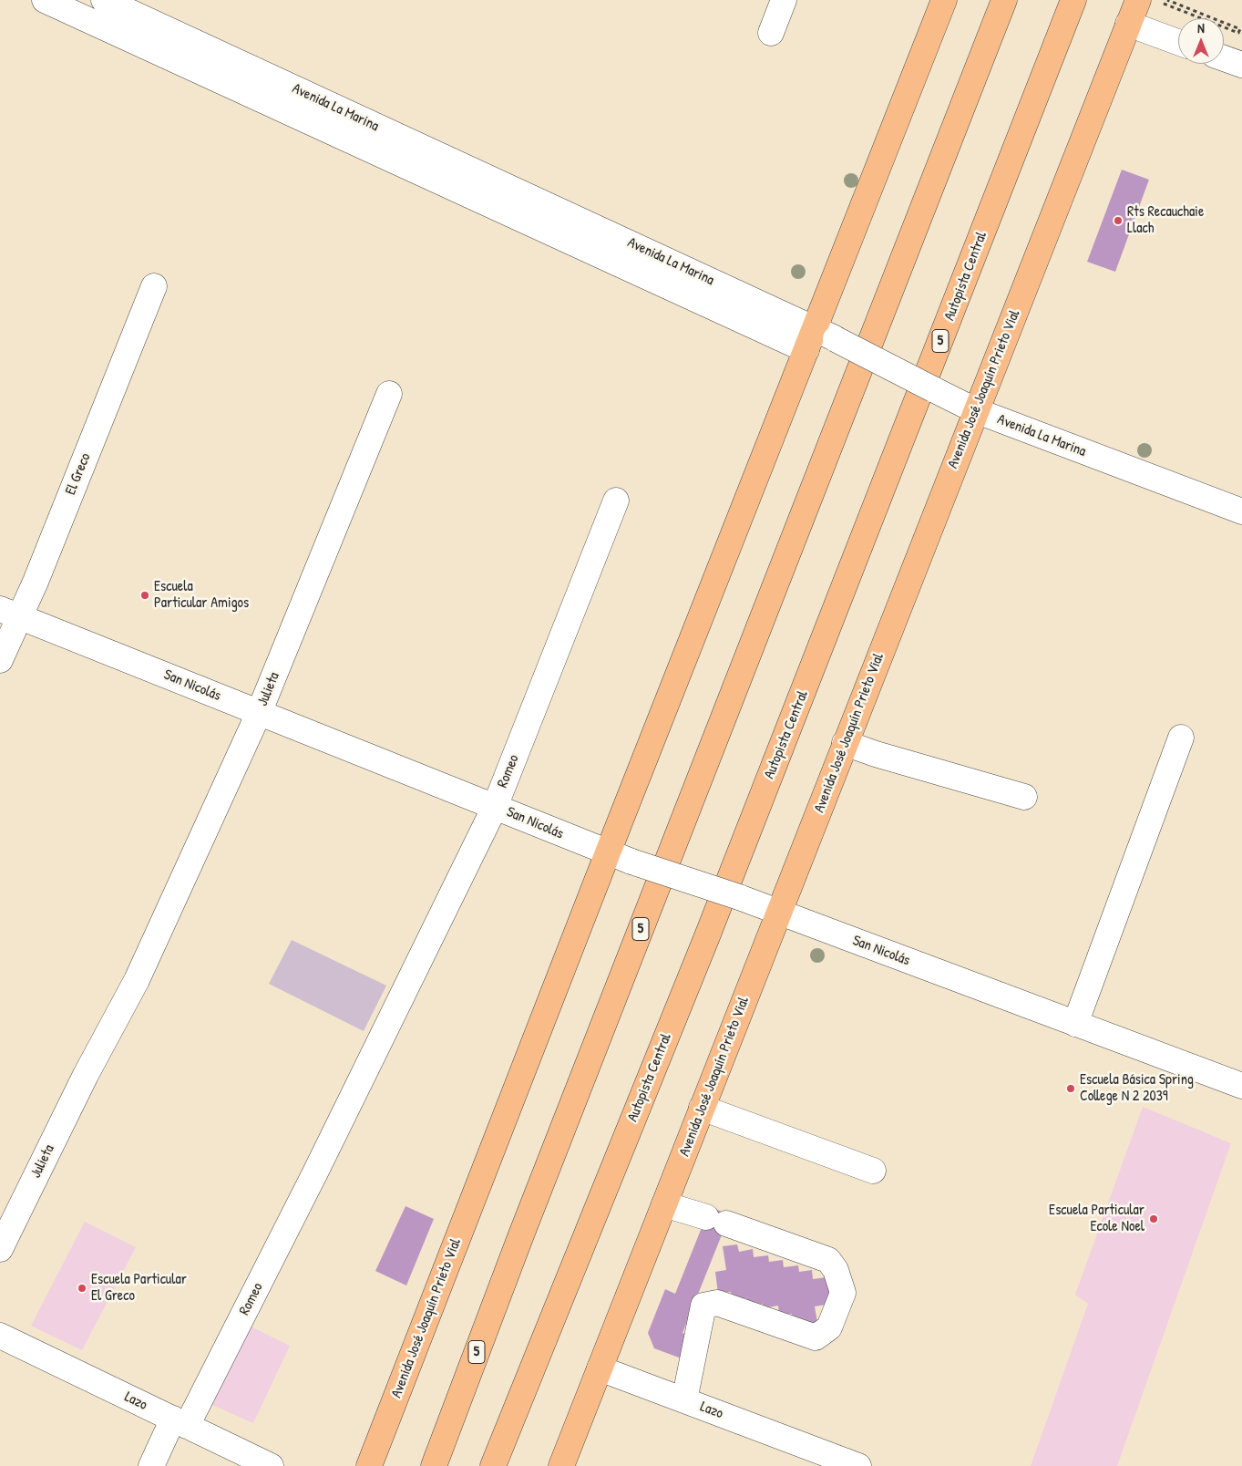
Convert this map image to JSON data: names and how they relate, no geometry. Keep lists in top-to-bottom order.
{
  "streets": {
    "main road": ["Autopista Central", "5", "Avenida José Joaquín Prieto Vial"],
    "street": [
      "Avenida La Marina",
      "El Greco",
      "San Nicolás",
      "Julieta",
      "Romeo",
      "Lazo"
    ]
  },
  "crossings": [
    ["Avenida La Marina", "Avenida José Joaquín Prieto Vial"],
    ["Avenida José Joaquín Prieto Vial", "San Nicolás"],
    ["Avenida José Joaquín Prieto Vial", "Lazo"],
    ["El Greco", "San Nicolás"],
    ["San Nicolás", "Julieta"],
    ["San Nicolás", "Romeo"],
    ["Romeo", "Lazo"]
  ],
  "places": [
    "Rts Recauchaie Llach",
    "Escuela Particular Amigos",
    "Escuela Básica Spring College N 2 2039",
    "Escuela Particular Ecole Noel",
    "Escuela Particular El Greco"
  ],
  "north": "top"
}
